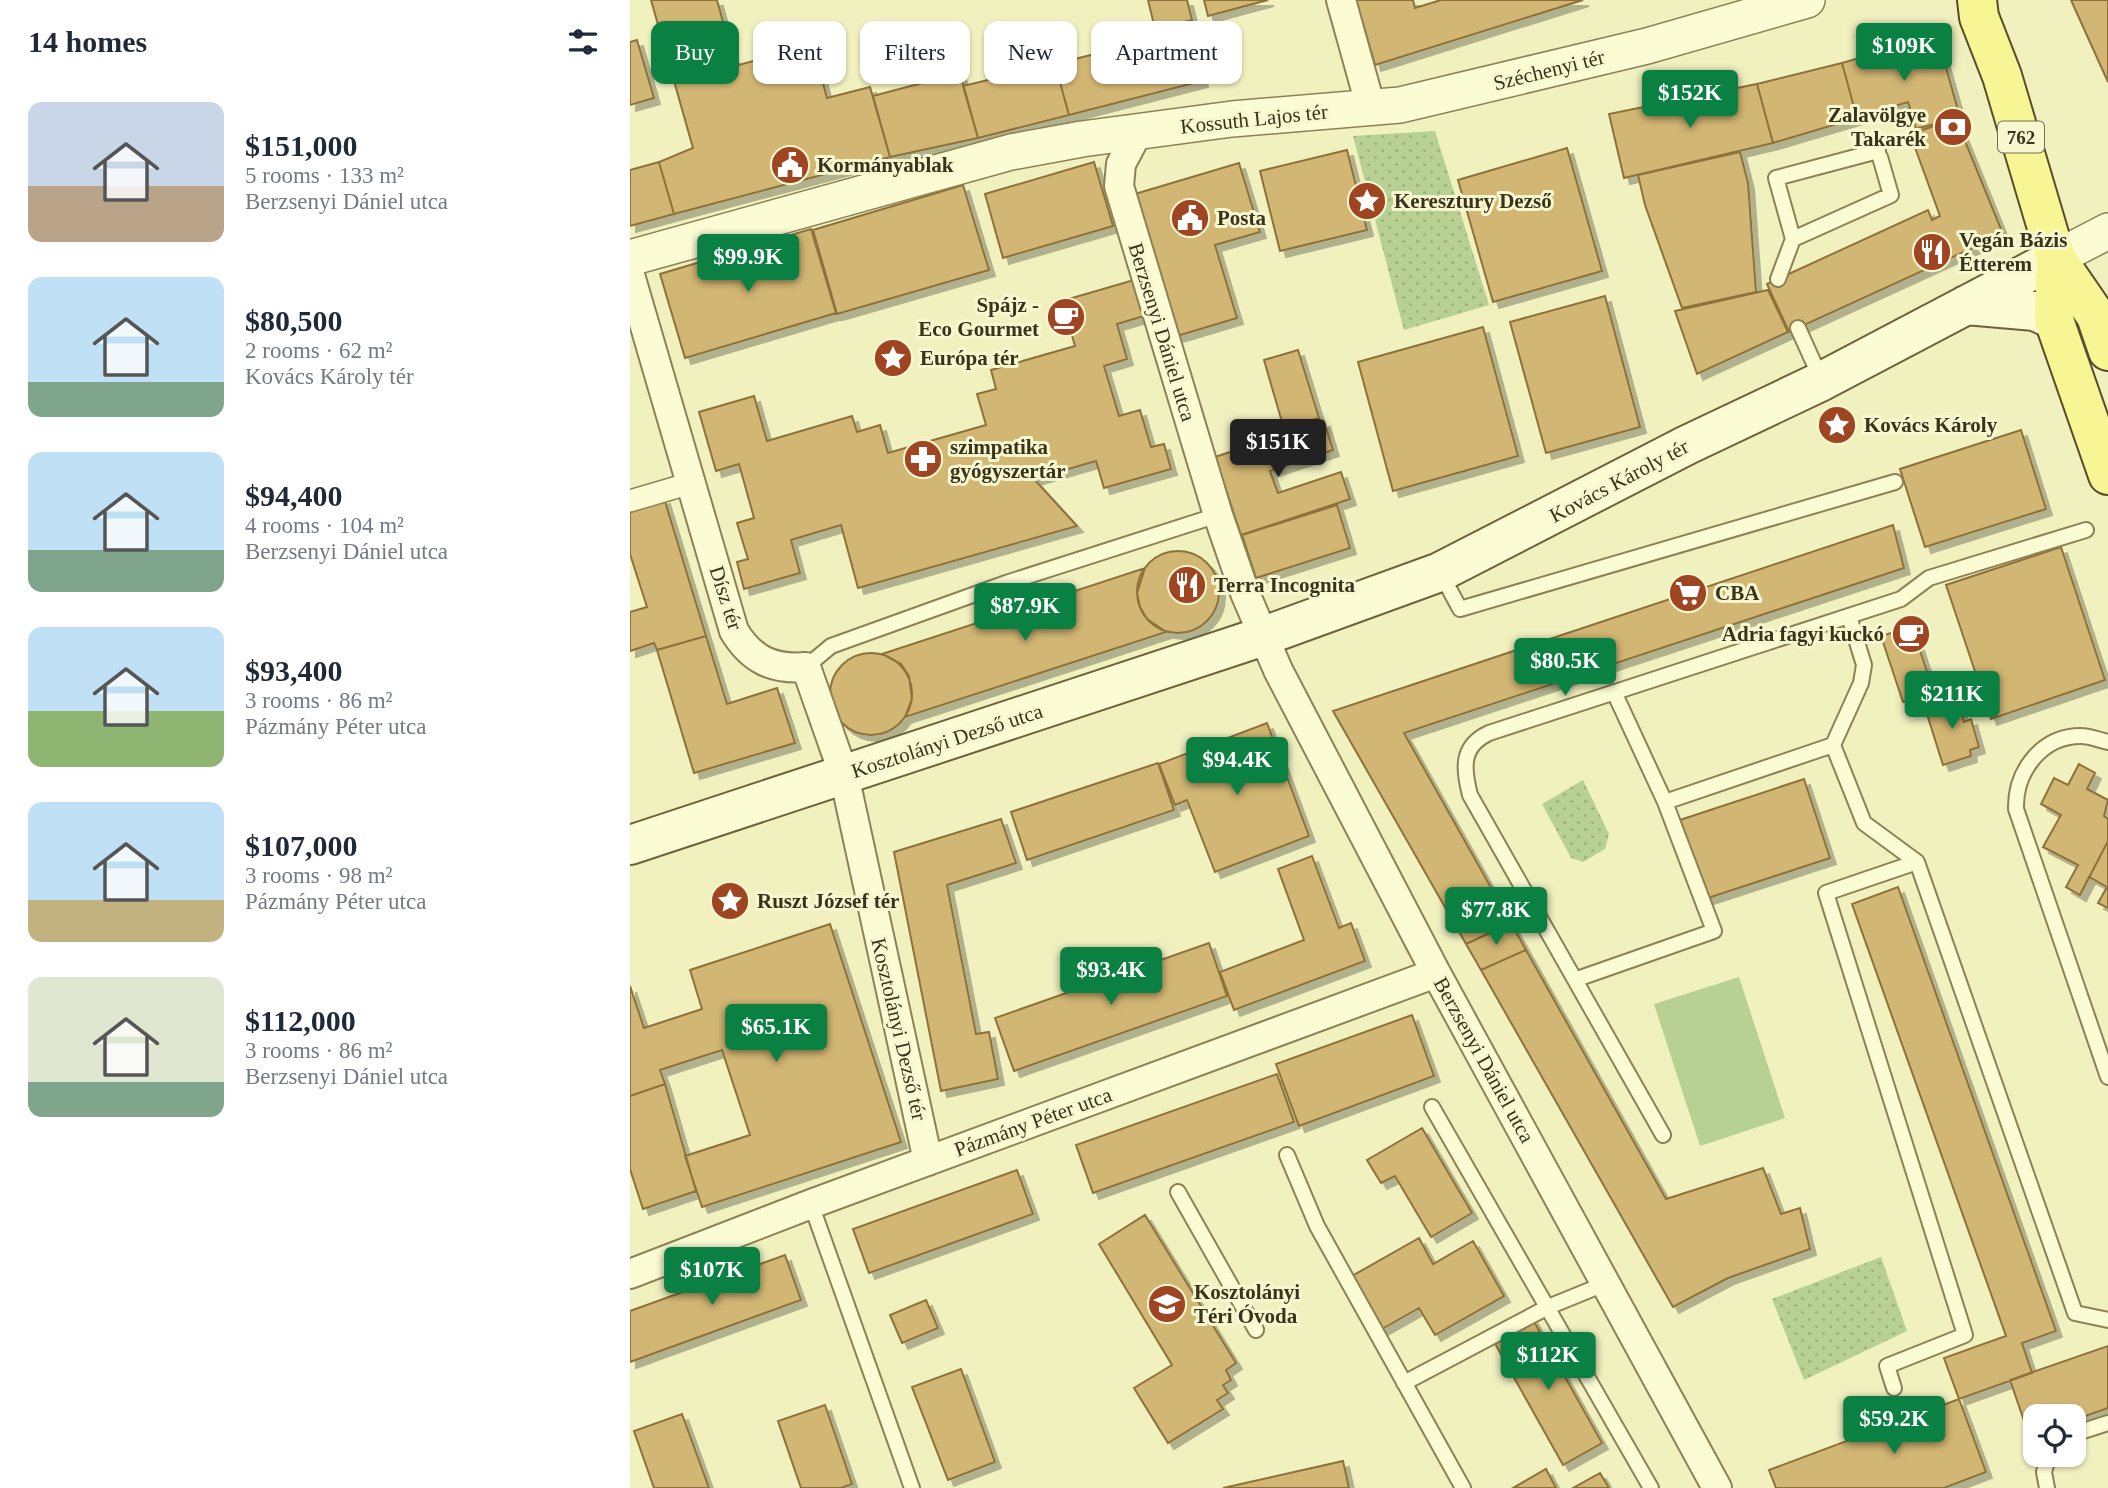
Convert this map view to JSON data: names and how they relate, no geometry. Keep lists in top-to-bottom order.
{
  "streets": {
    "main road": ["762", "Kovács Károly tér", "Kosztolányi Dezső utca"],
    "street": [
      "Széchenyi tér",
      "Kossuth Lajos tér",
      "Berzsenyi Dániel utca",
      "Dísz tér",
      "Kosztolányi Dezső tér",
      "Pázmány Péter utca"
    ]
  },
  "crossings": [
    ["Széchenyi tér", "Kossuth Lajos tér"],
    ["Kossuth Lajos tér", "Berzsenyi Dániel utca"],
    ["762", "Kovács Károly tér"],
    ["Berzsenyi Dániel utca", "Kovács Károly tér"],
    ["Berzsenyi Dániel utca", "Kosztolányi Dezső utca"],
    ["Berzsenyi Dániel utca", "Pázmány Péter utca"],
    ["Kovács Károly tér", "Kosztolányi Dezső utca"],
    ["Dísz tér", "Kosztolányi Dezső tér"],
    ["Kosztolányi Dezső utca", "Kosztolányi Dezső tér"],
    ["Kosztolányi Dezső tér", "Pázmány Péter utca"]
  ],
  "places": {
    "bank": ["Zalavölgye Takarék"],
    "public building": ["Kormányablak", "Posta"],
    "place": [
      "Keresztury Dezső",
      "Európa tér",
      "Kovács Károly",
      "Ruszt József tér"
    ],
    "restaurant": ["Vegán Bázis Étterem", "Terra Incognita"],
    "cafe": ["Spájz - Eco Gourmet", "Adria fagyi kuckó"],
    "pharmacy": ["szimpatika gyógyszertár"],
    "supermarket": ["CBA"],
    "school or university": ["Kosztolányi Téri Óvoda"]
  },
  "page": {
    "heading": "14 homes",
    "chip": [
      "Buy",
      "Rent",
      "Filters",
      "New",
      "Apartment"
    ],
    "price": [
      "$109K",
      "$152K",
      "$99.9K",
      "$151K",
      "$87.9K",
      "$80.5K",
      "$211K",
      "$94.4K",
      "$77.8K",
      "$93.4K",
      "$65.1K",
      "$107K",
      "$112K",
      "$59.2K"
    ],
    "list": [
      {
        "name": "$151,000",
        "note": "5 rooms · 133 m² · Berzsenyi Dániel utca"
      },
      {
        "name": "$80,500",
        "note": "2 rooms · 62 m² · Kovács Károly tér"
      },
      {
        "name": "$94,400",
        "note": "4 rooms · 104 m² · Berzsenyi Dániel utca"
      },
      {
        "name": "$93,400",
        "note": "3 rooms · 86 m² · Pázmány Péter utca"
      },
      {
        "name": "$107,000",
        "note": "3 rooms · 98 m² · Pázmány Péter utca"
      },
      {
        "name": "$112,000",
        "note": "3 rooms · 86 m² · Berzsenyi Dániel utca"
      }
    ]
  }
}
